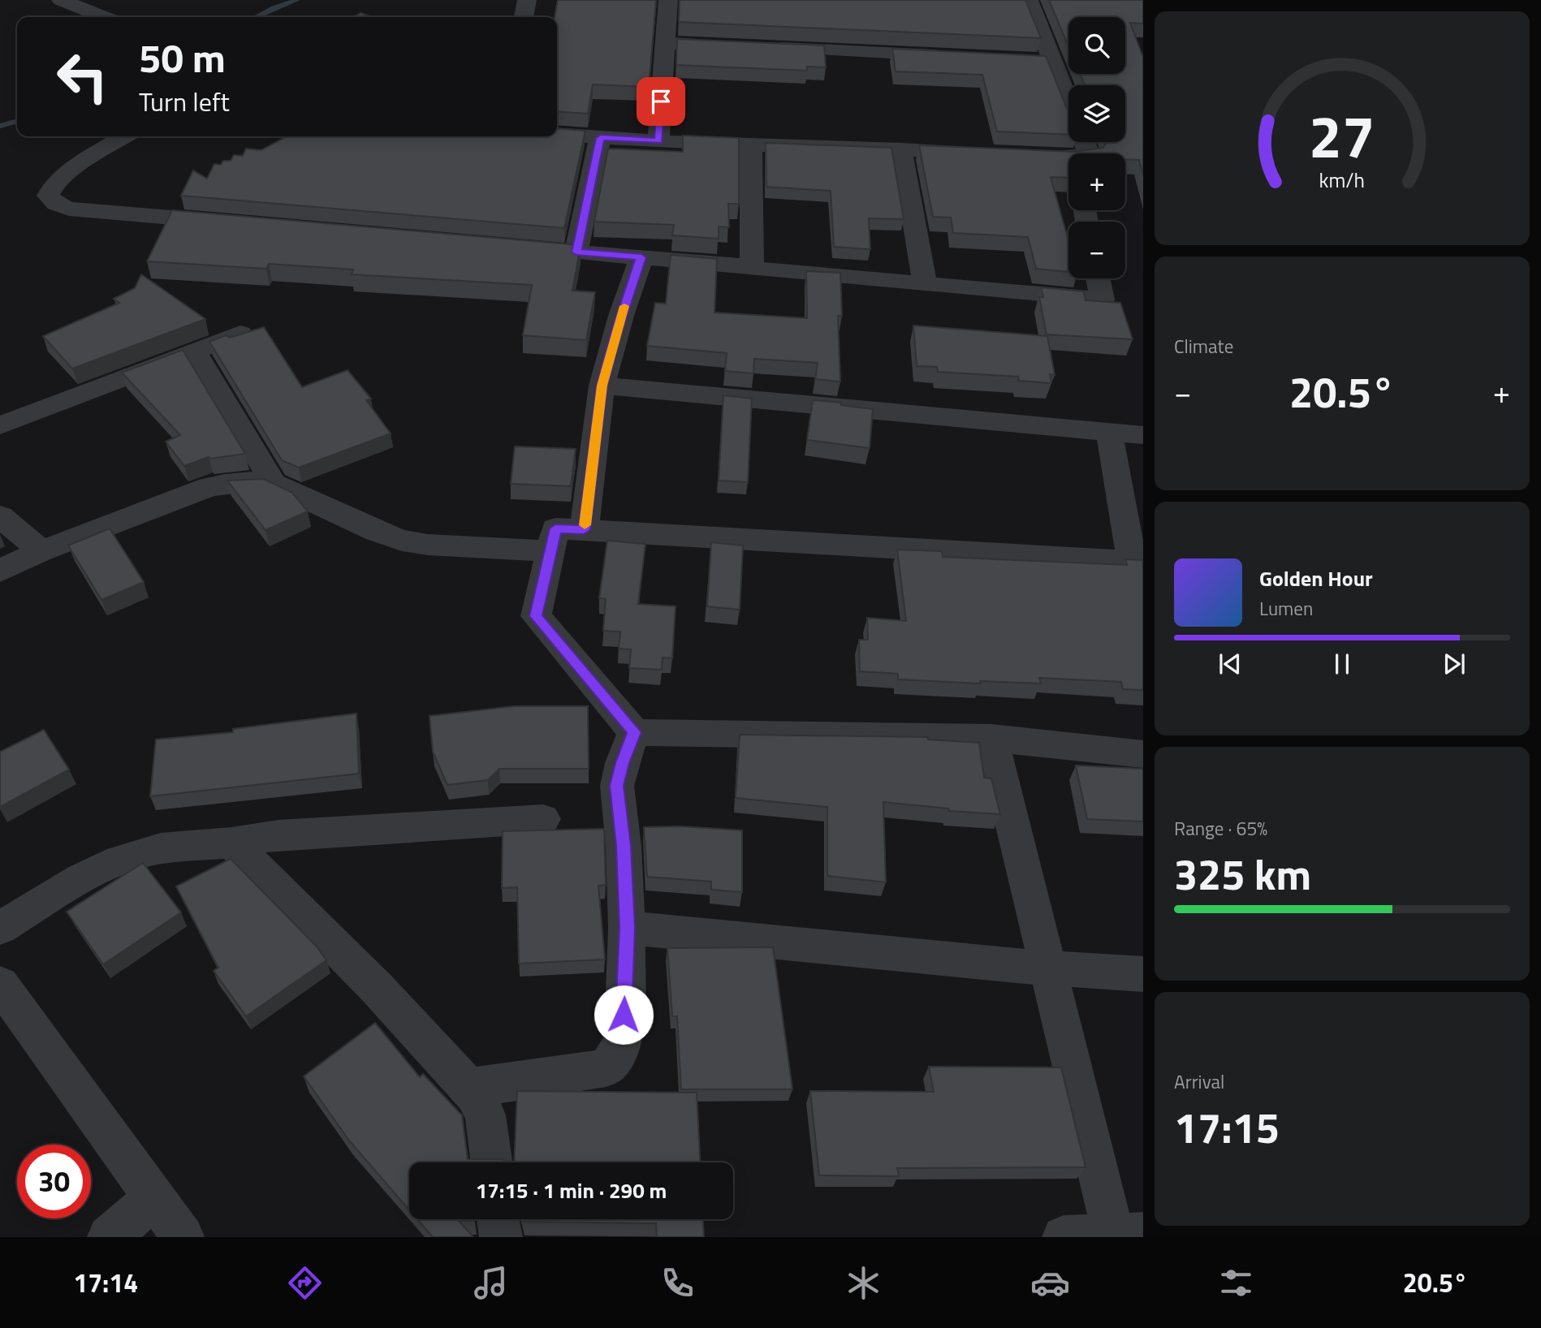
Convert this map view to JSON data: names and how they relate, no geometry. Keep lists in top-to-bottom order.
{
  "page": {
    "map_buttons": ["+", "−"],
    "turn": ["50 m", "Turn left"],
    "tile": [
      "Climate",
      ["Range · 65%", "325 km"],
      ["Arrival", "17:15"]
    ],
    "heat": ["−", "20.5°", "+"],
    "song": ["Golden Hour", "Lumen"],
    "limit": "30",
    "trip": "17:15 · 1 min · 290 m",
    "tabs": ["17:14", "20.5°"],
    "gauge": ["27", "km/h"]
  }
}
